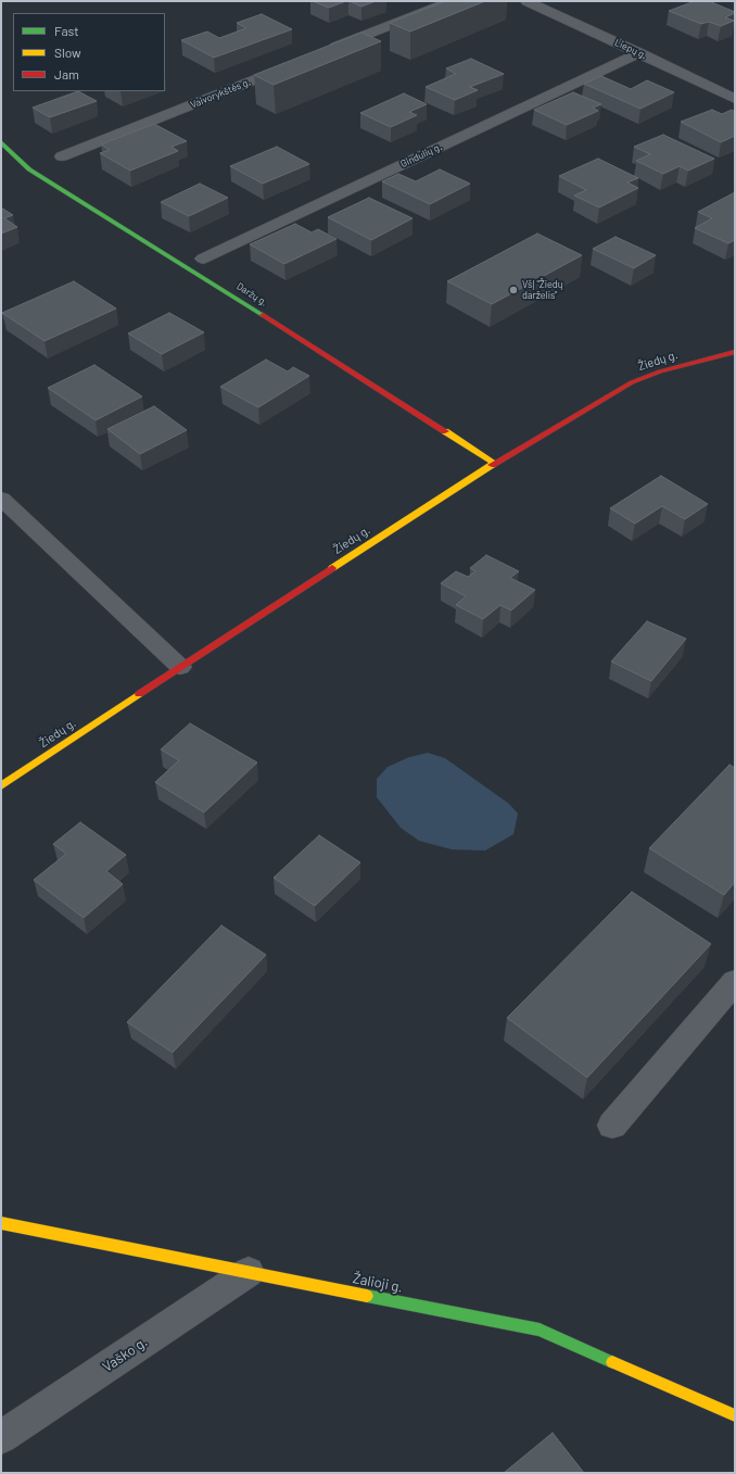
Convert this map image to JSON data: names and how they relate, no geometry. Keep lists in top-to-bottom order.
{
  "streets": {
    "street": [
      "Liepų g.",
      "Vaivorykštės g.",
      "Gindulių g.",
      "Daržų g.",
      "Žiedų g.",
      "Žalioji g.",
      "Vaško g."
    ]
  },
  "crossings": [
    ["Liepų g.", "Gindulių g."],
    ["Daržų g.", "Žiedų g."],
    ["Žalioji g.", "Vaško g."]
  ],
  "places": ["VšĮ \"Žiedų darželis\""],
  "legend": ["Fast", "Slow", "Jam"]
}
